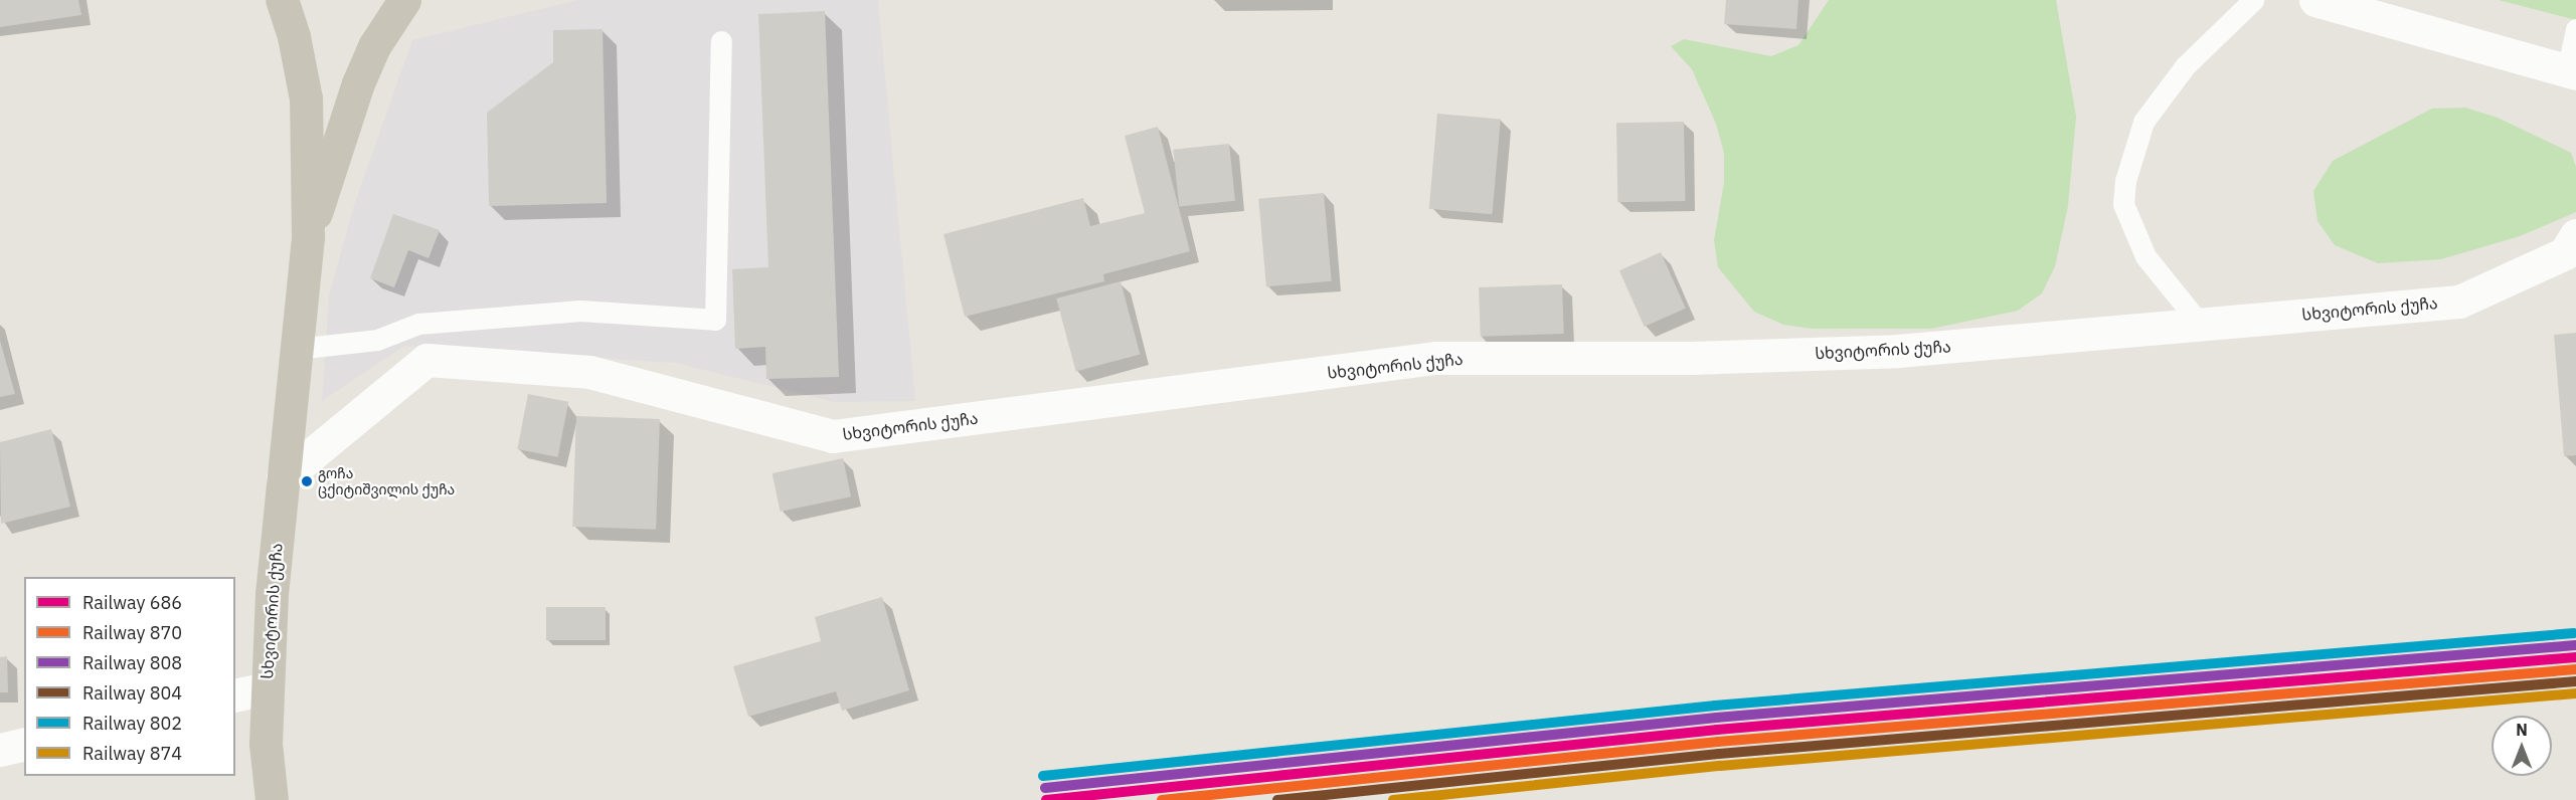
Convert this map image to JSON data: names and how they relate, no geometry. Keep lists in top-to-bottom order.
{
  "streets": {
    "main road": ["სხვიტორის ქუჩა"]
  },
  "places": ["გოჩა ცქიტიშვილის ქუჩა"],
  "lines": [
    "rail line 802",
    "rail line 808",
    "rail line 686",
    "rail line 870",
    "rail line 804",
    "rail line 874"
  ],
  "legend": [
    "Railway 686",
    "Railway 870",
    "Railway 808",
    "Railway 804",
    "Railway 802",
    "Railway 874"
  ],
  "north": "top"
}
